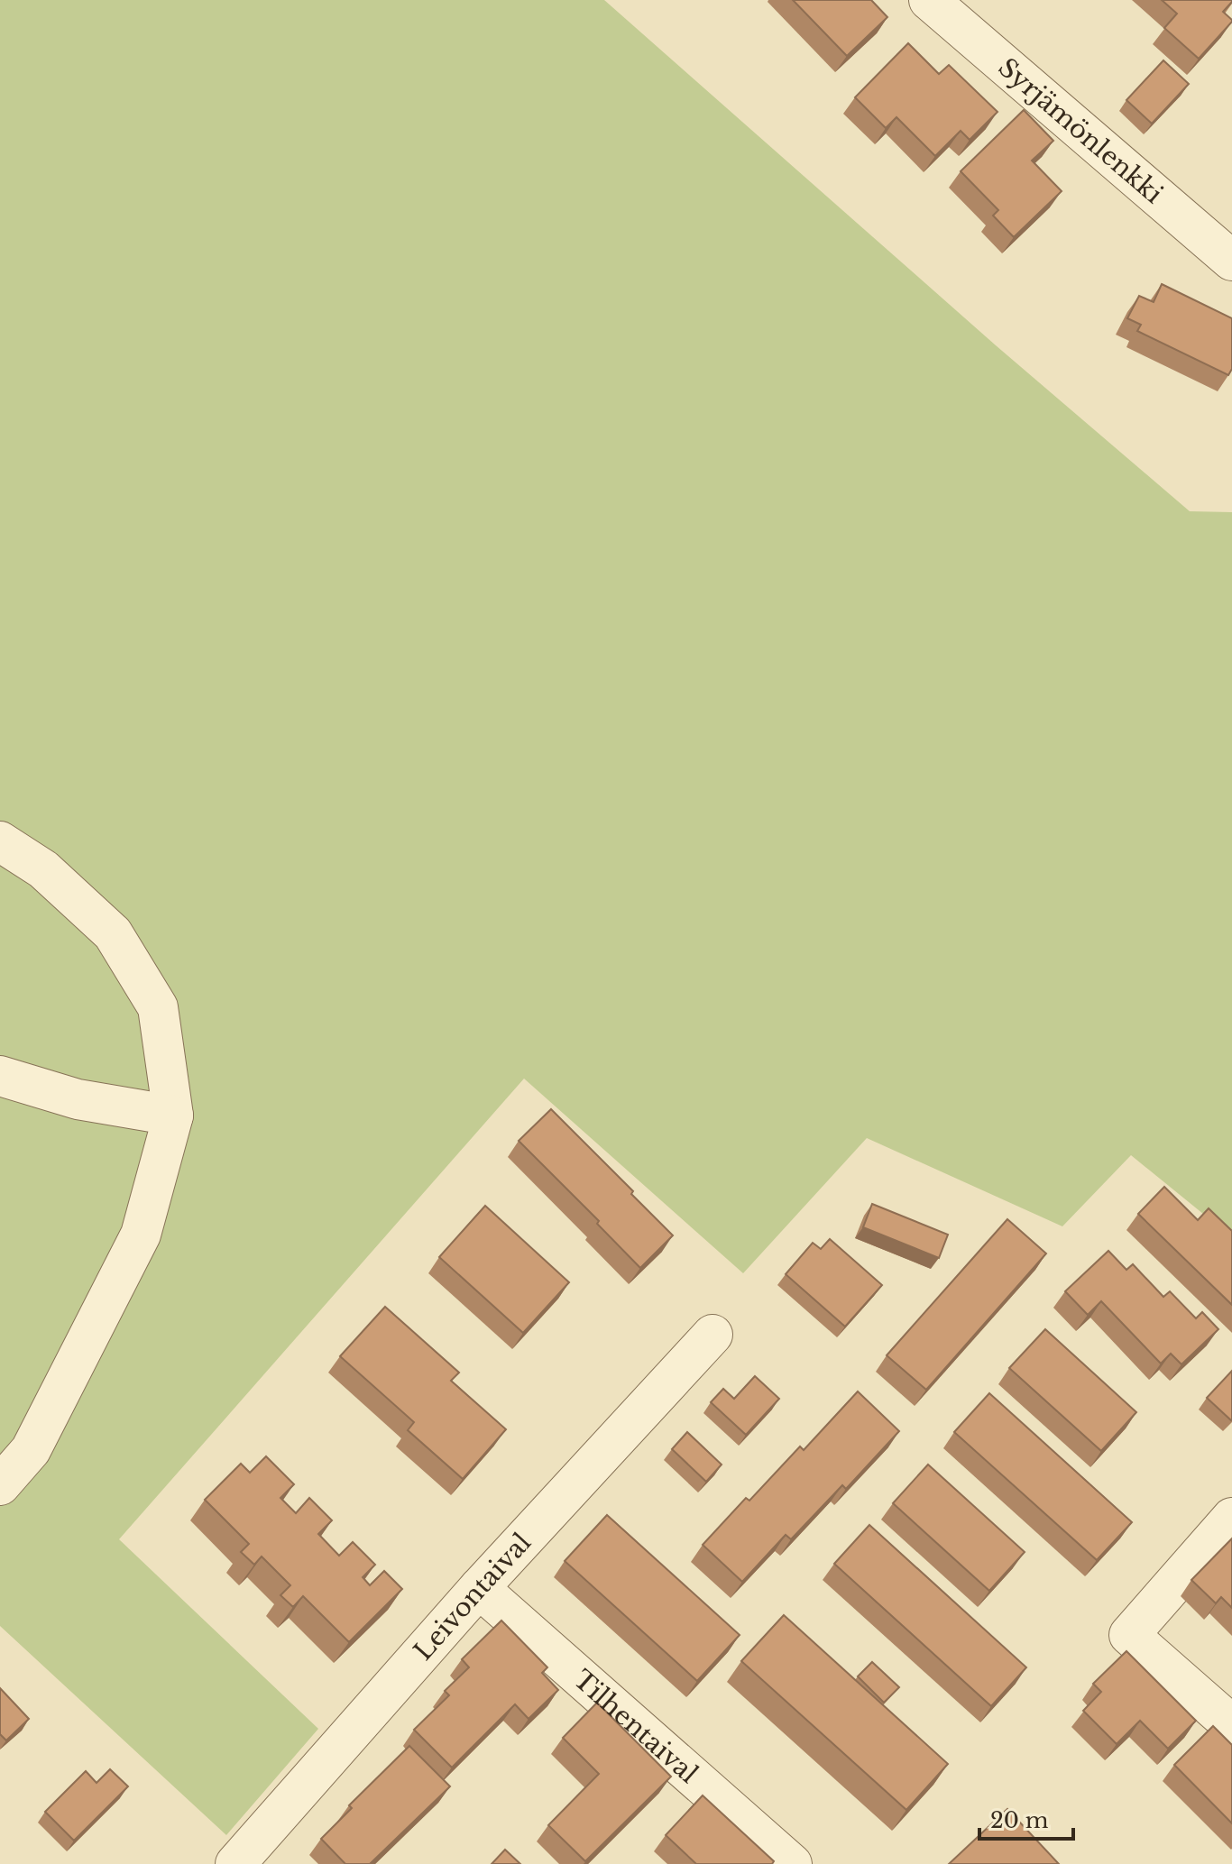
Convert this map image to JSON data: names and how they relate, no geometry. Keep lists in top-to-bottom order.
{
  "streets": {
    "street": ["Syrjämönlenkki", "Leivontaival", "Tilhentaival"]
  },
  "crossings": [
    ["Leivontaival", "Tilhentaival"]
  ],
  "scale_bar": "20 m"
}
